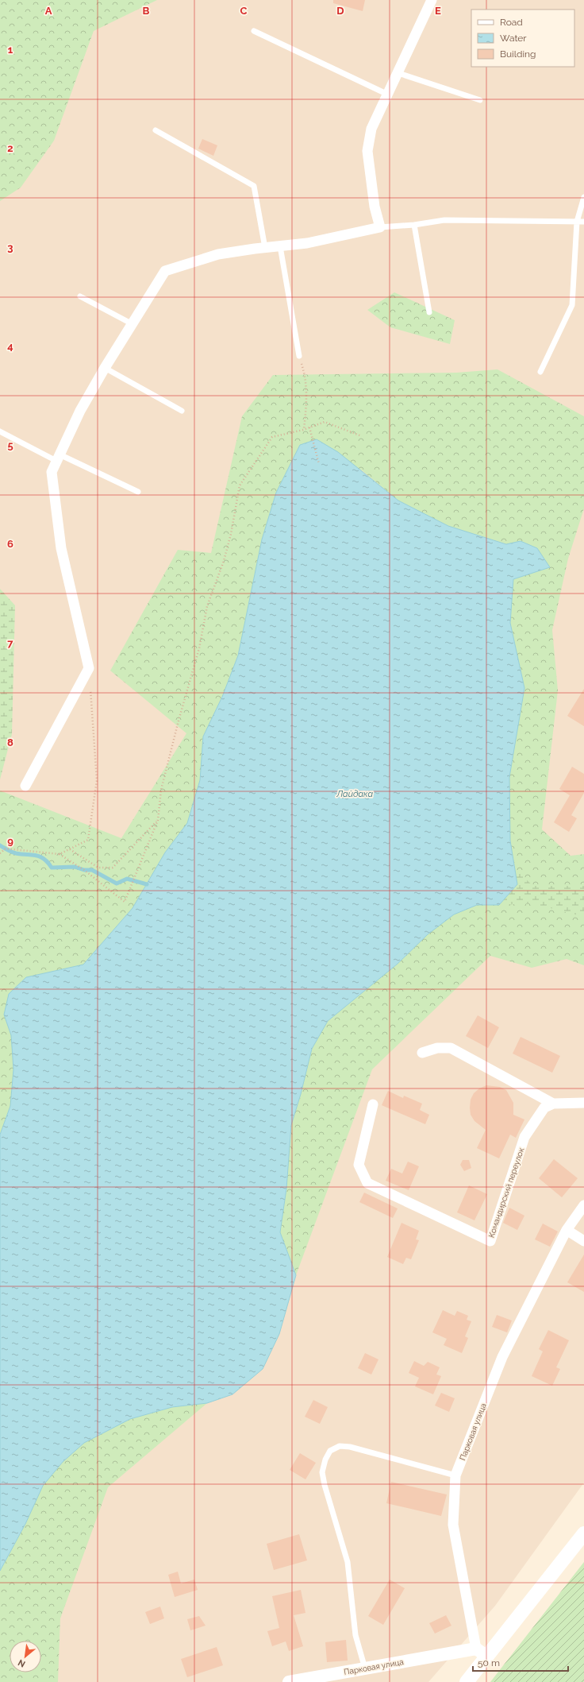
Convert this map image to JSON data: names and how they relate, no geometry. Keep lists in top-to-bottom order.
{
  "streets": {
    "street": ["Командирский переулок", "Парковая улица"]
  },
  "water": ["Лайдака"],
  "legend": ["Road", "Water", "Building"],
  "scale_bar": "50 m",
  "north": "bottom left",
  "grid": {
    "columns": [
      "A",
      "B",
      "C",
      "D",
      "E"
    ],
    "rows": [
      "1",
      "2",
      "3",
      "4",
      "5",
      "6",
      "7",
      "8",
      "9"
    ]
  }
}
